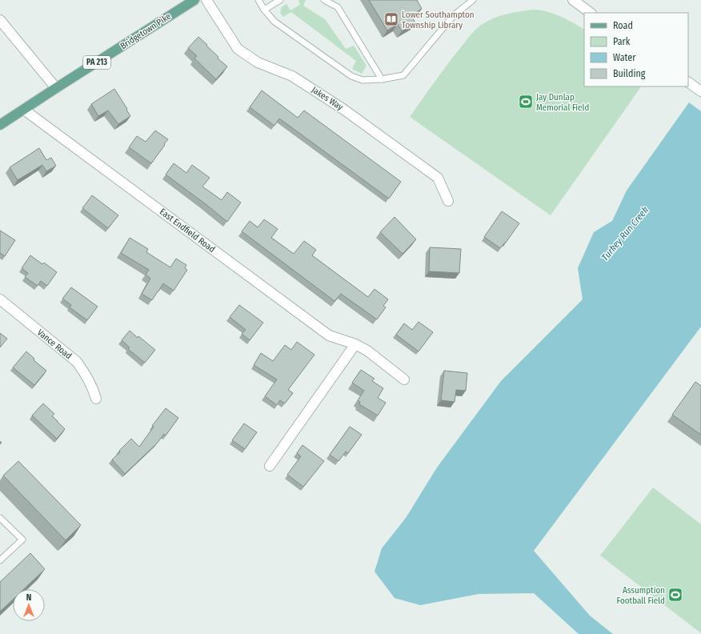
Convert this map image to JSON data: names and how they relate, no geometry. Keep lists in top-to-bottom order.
{
  "streets": {
    "main road": ["Bridgetown Pike", "PA 213"],
    "street": ["Jakes Way", "East Endfield Road", "Vance Road"]
  },
  "crossings": [
    ["Bridgetown Pike", "East Endfield Road"]
  ],
  "water": ["Turkey Run Creek"],
  "places": {
    "library": ["Lower Southampton Township Library"],
    "sports": ["Jay Dunlap Memorial Field", "Assumption Football Field"]
  },
  "legend": [
    "Road",
    "Park",
    "Water",
    "Building"
  ],
  "north": "top"
}
